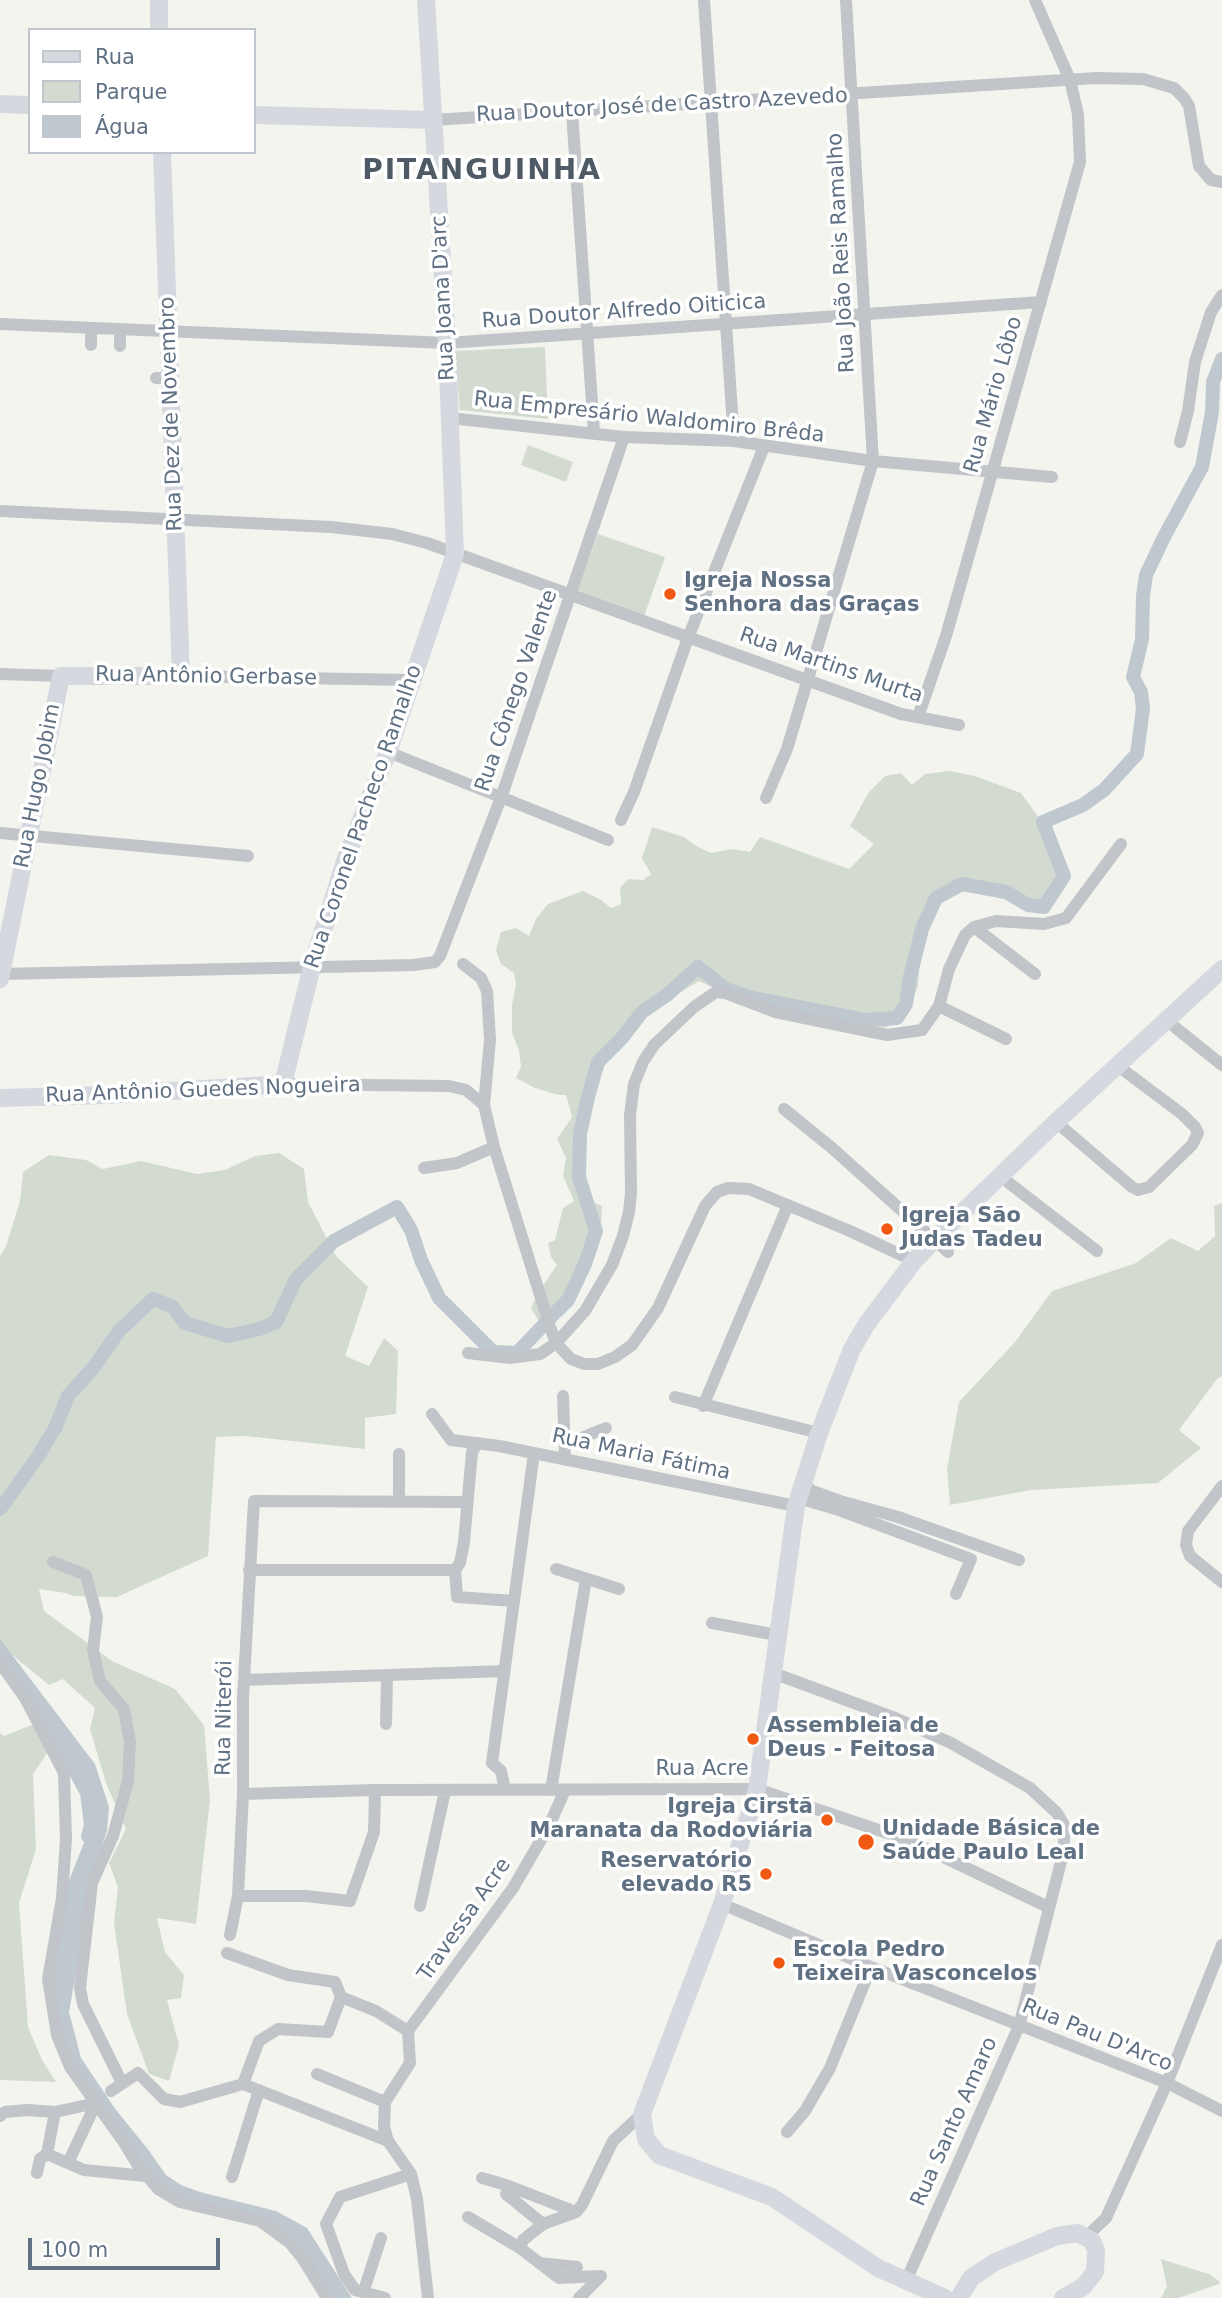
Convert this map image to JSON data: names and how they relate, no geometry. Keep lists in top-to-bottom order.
{
  "streets": {
    "street": [
      "Rua Doutor José de Castro Azevedo",
      "Rua João Reis Ramalho",
      "Rua Joana D'arc",
      "Rua Doutor Alfredo Oiticica",
      "Rua Mário Lôbo",
      "Rua Dez de Novembro",
      "Rua Empresário Waldomiro Brêda",
      "Rua Martins Murta",
      "Rua Antônio Gerbase",
      "Rua Cônego Valente",
      "Rua Hugo Jobim",
      "Rua Coronel Pacheco Ramalho",
      "Rua Antônio Guedes Nogueira",
      "Rua Maria Fátima",
      "Rua Niterói",
      "Rua Acre",
      "Travessa Acre",
      "Rua Pau D'Arco",
      "Rua Santo Amaro"
    ]
  },
  "crossings": [
    ["Rua Doutor José de Castro Azevedo", "Rua João Reis Ramalho"],
    ["Rua Doutor José de Castro Azevedo", "Rua Joana D'arc"],
    ["Rua Doutor José de Castro Azevedo", "Rua Mário Lôbo"],
    ["Rua João Reis Ramalho", "Rua Doutor Alfredo Oiticica"],
    ["Rua João Reis Ramalho", "Rua Empresário Waldomiro Brêda"],
    ["Rua Joana D'arc", "Rua Doutor Alfredo Oiticica"],
    ["Rua Joana D'arc", "Rua Empresário Waldomiro Brêda"],
    ["Rua Joana D'arc", "Rua Martins Murta"],
    ["Rua Joana D'arc", "Rua Coronel Pacheco Ramalho"],
    ["Rua Doutor Alfredo Oiticica", "Rua Mário Lôbo"],
    ["Rua Doutor Alfredo Oiticica", "Rua Dez de Novembro"],
    ["Rua Mário Lôbo", "Rua Empresário Waldomiro Brêda"],
    ["Rua Mário Lôbo", "Rua Martins Murta"],
    ["Rua Dez de Novembro", "Rua Martins Murta"],
    ["Rua Dez de Novembro", "Rua Antônio Gerbase"],
    ["Rua Empresário Waldomiro Brêda", "Rua Cônego Valente"],
    ["Rua Martins Murta", "Rua Cônego Valente"],
    ["Rua Martins Murta", "Rua Coronel Pacheco Ramalho"],
    ["Rua Antônio Gerbase", "Rua Hugo Jobim"],
    ["Rua Antônio Gerbase", "Rua Coronel Pacheco Ramalho"],
    ["Rua Cônego Valente", "Rua Coronel Pacheco Ramalho"],
    ["Rua Coronel Pacheco Ramalho", "Rua Antônio Guedes Nogueira"],
    ["Rua Niterói", "Rua Acre"],
    ["Rua Acre", "Travessa Acre"],
    ["Rua Acre", "Rua Santo Amaro"],
    ["Rua Pau D'Arco", "Rua Santo Amaro"]
  ],
  "districts": ["PITANGUINHA"],
  "places": [
    "Igreja Nossa Senhora das Graças",
    "Igreja São Judas Tadeu",
    "Assembleia de Deus - Feitosa",
    "Igreja Cirstã Maranata da Rodoviária",
    "Unidade Básica de Saúde Paulo Leal",
    "Reservatório elevado R5",
    "Escola Pedro Teixeira Vasconcelos"
  ],
  "legend": ["Rua", "Parque", "Água"],
  "scale_bar": "100 m"
}
